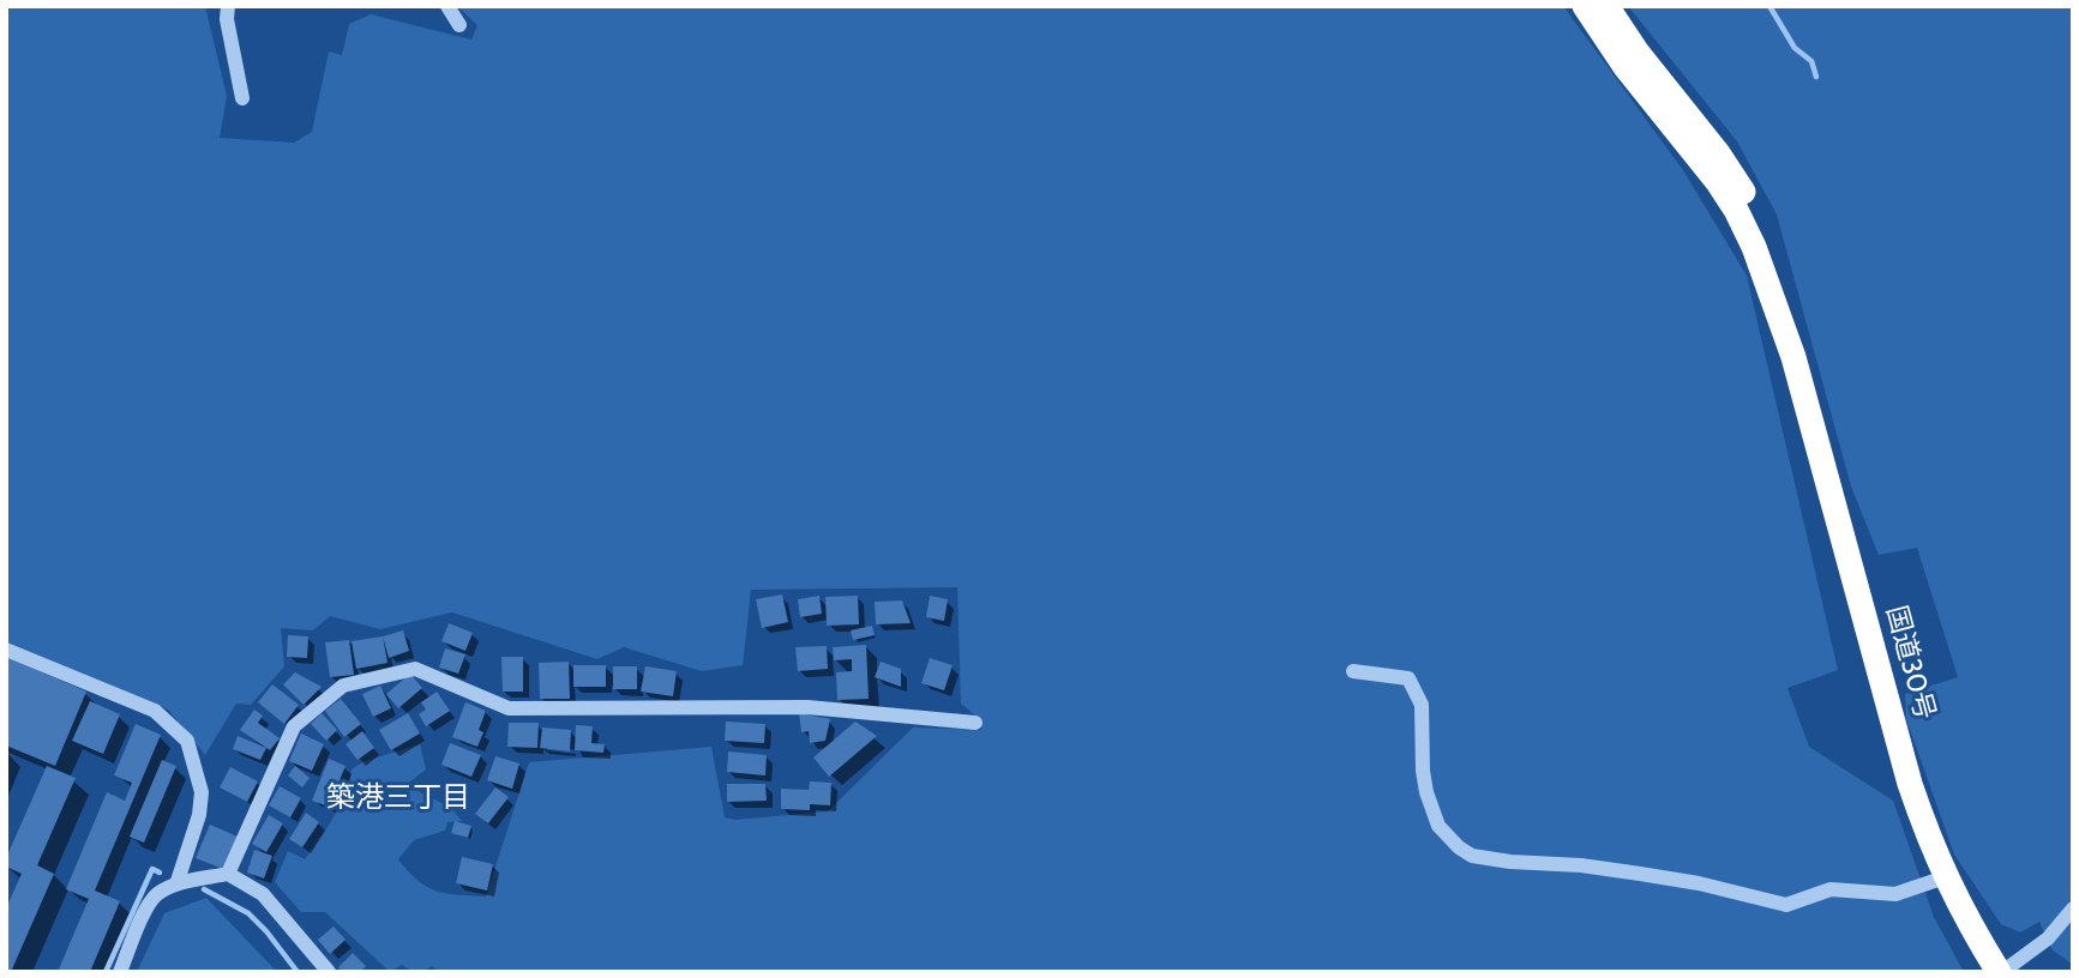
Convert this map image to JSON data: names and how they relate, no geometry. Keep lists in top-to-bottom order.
{
  "streets": {
    "highway": ["国道30号"]
  },
  "districts": ["築港三丁目"]
}
